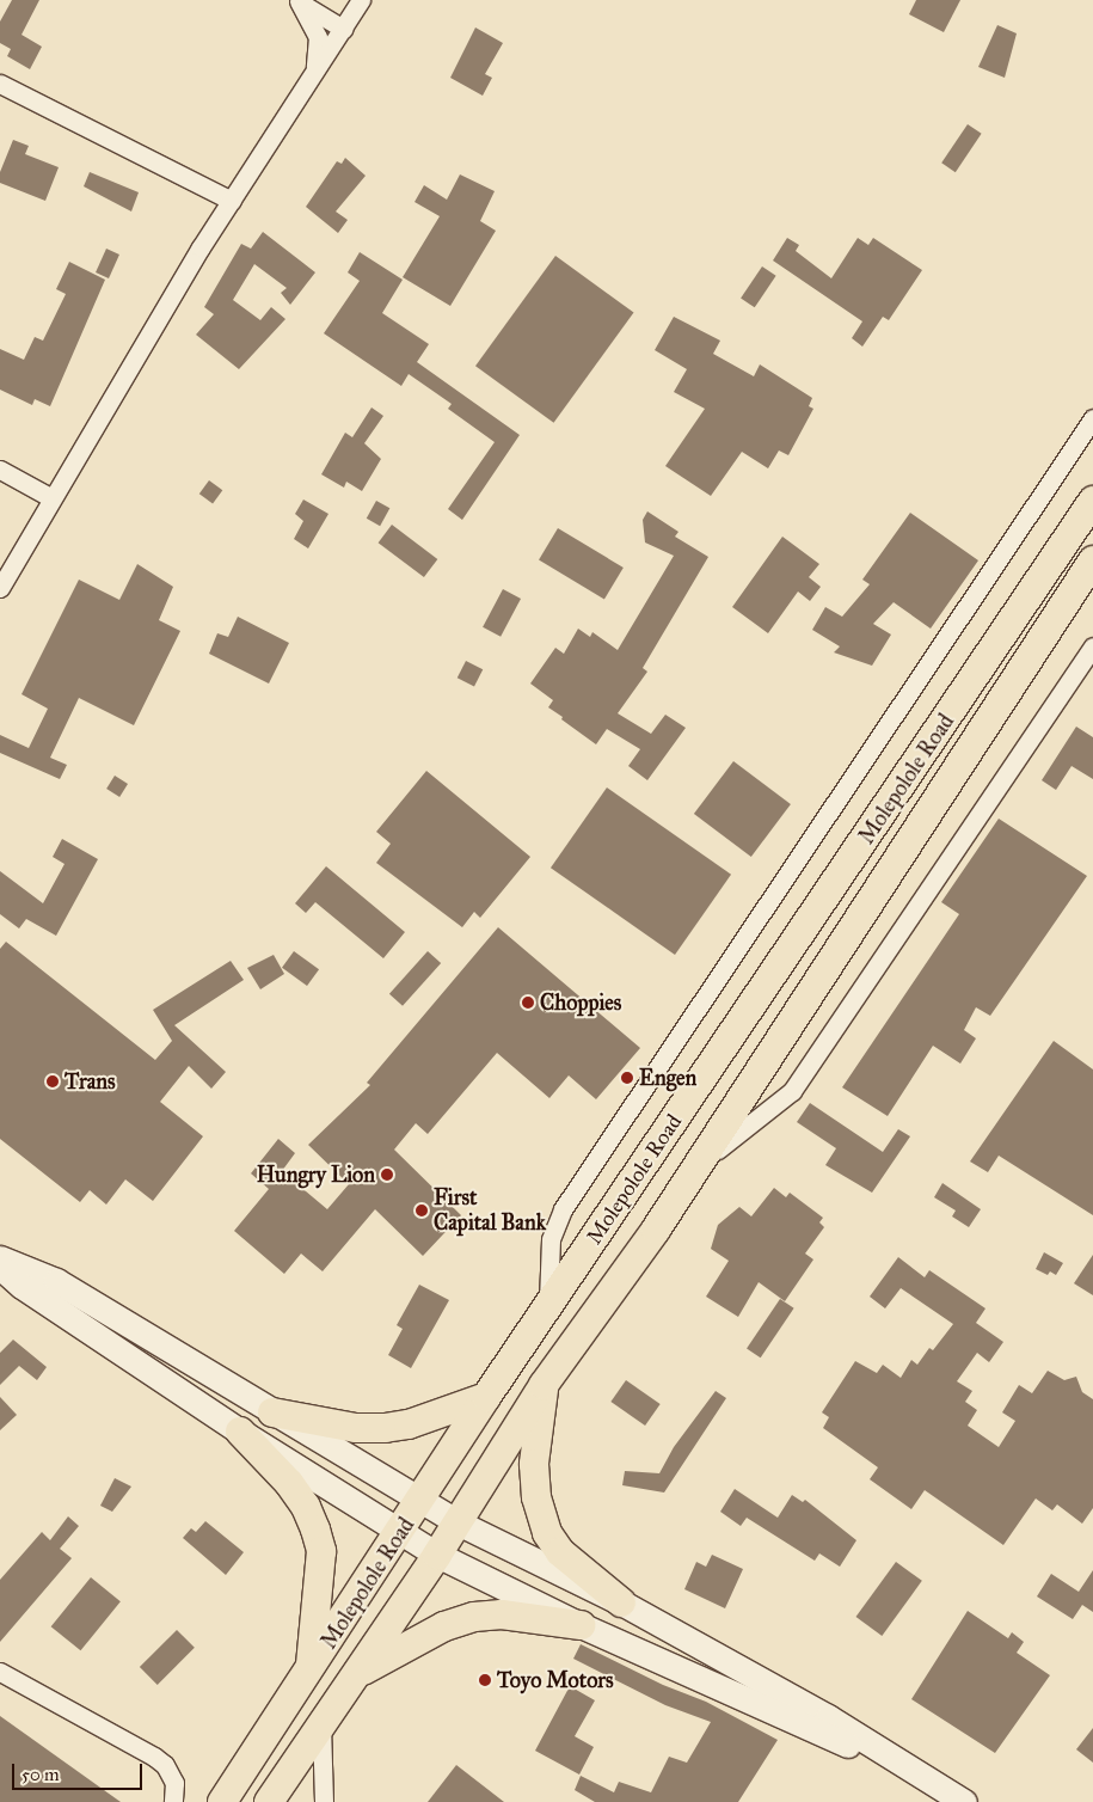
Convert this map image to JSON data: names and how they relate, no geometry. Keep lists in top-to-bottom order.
{
  "streets": {
    "main road": ["Molepolole Road"]
  },
  "places": [
    "Choppies",
    "Engen",
    "Trans",
    "Hungry Lion",
    "First Capital Bank",
    "Toyo Motors"
  ],
  "scale_bar": "50 m"
}
